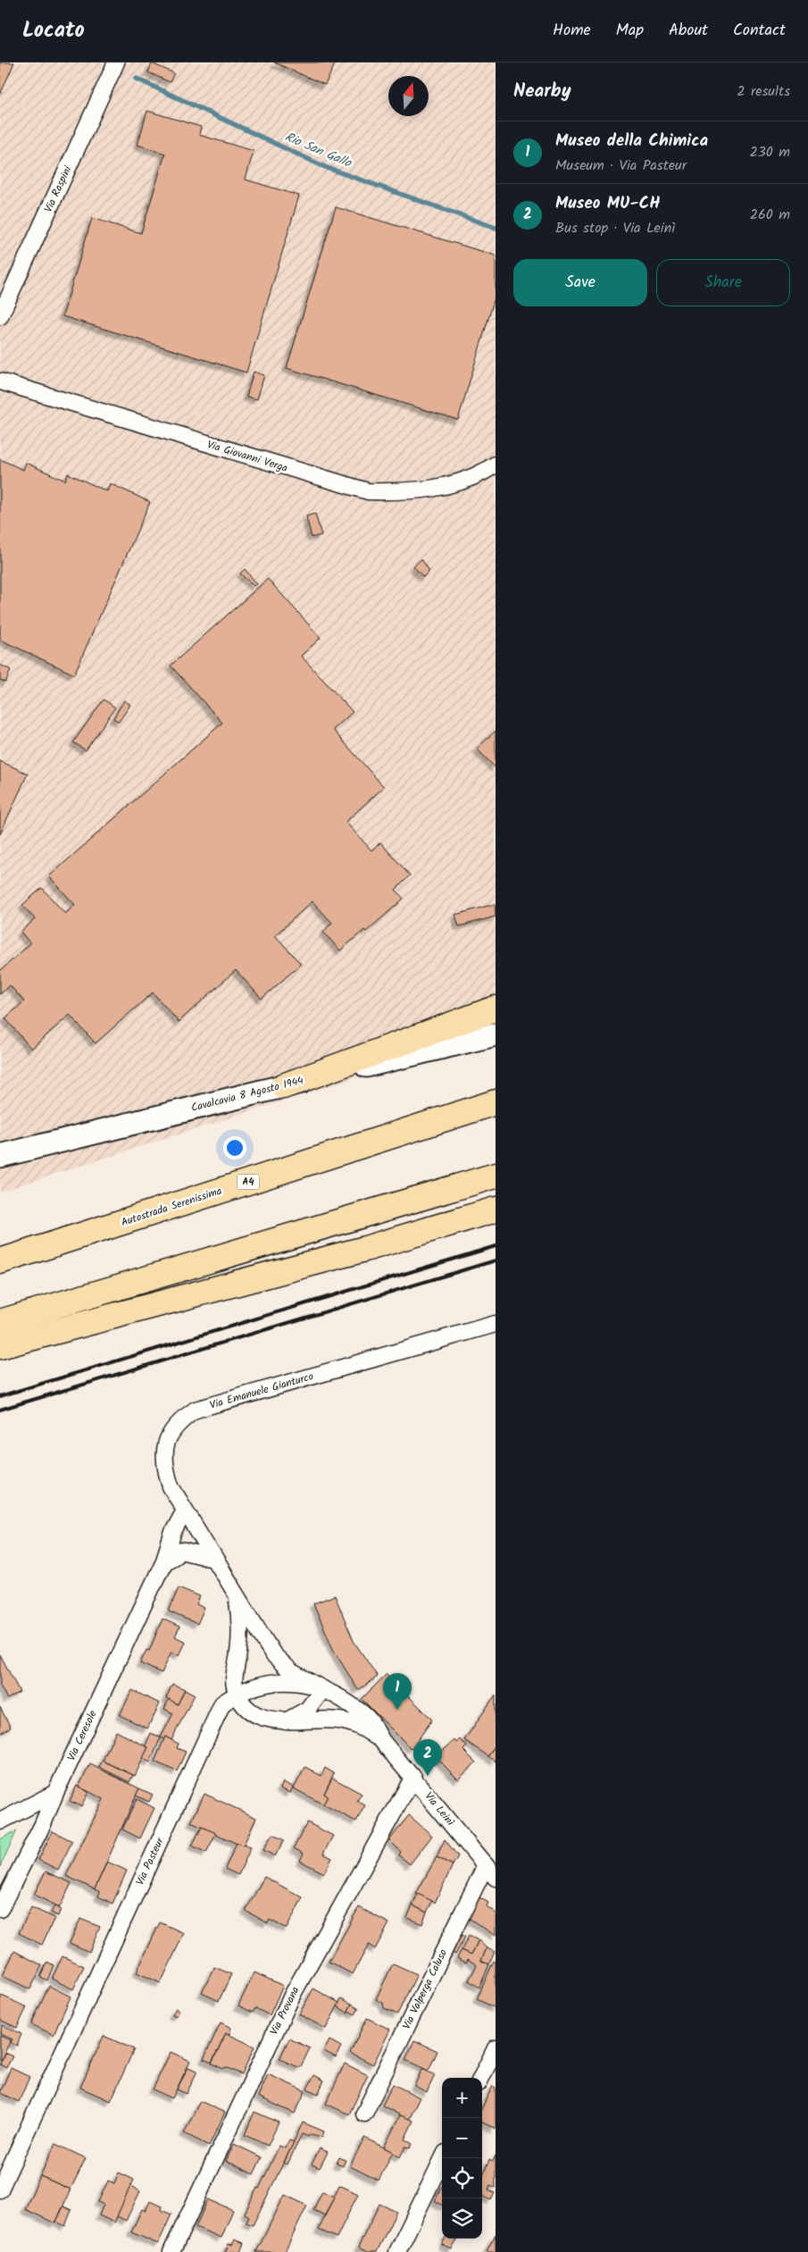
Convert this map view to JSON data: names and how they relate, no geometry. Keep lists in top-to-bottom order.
{
  "streets": {
    "highway": ["A4", "Autostrada Serenissima"],
    "main road": ["Cavalcavia 8 Agosto 1944"],
    "street": [
      "Via Raspini",
      "Via Giovanni Verga",
      "Via Emanuele Gianturco",
      "Via Ceresole",
      "Via Leinì",
      "Via Pasteur",
      "Via Valperga Caluso",
      "Via Provana"
    ]
  },
  "crossings": [
    ["Via Emanuele Gianturco", "Via Ceresole"],
    ["Via Leinì", "Via Pasteur"],
    ["Via Leinì", "Via Valperga Caluso"],
    ["Via Leinì", "Via Provana"]
  ],
  "water": ["Rio San Gallo"],
  "north": "top",
  "page": {
    "header": "Locato",
    "nav": [
      "Home",
      "Map",
      "About",
      "Contact"
    ],
    "heading": ["Nearby", "2 results"],
    "list": [
      {
        "mark": "1",
        "name": "Museo della Chimica",
        "note": "Museum · Via Pasteur",
        "value": "230 m"
      },
      {
        "mark": "2",
        "name": "Museo MU-CH",
        "note": "Bus stop · Via Leinì",
        "value": "260 m"
      }
    ],
    "buttons": ["Save", "Share"],
    "pins": ["1", "2"],
    "map_buttons": ["+", "−"]
  }
}
